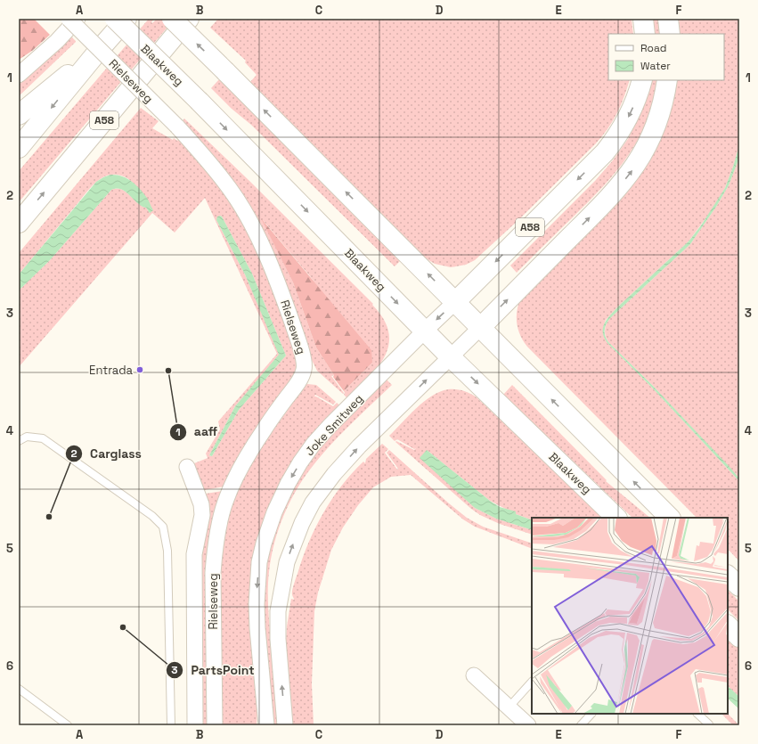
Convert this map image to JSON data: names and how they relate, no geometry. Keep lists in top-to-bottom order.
{
  "streets": {
    "main road": ["Blaakweg", "A58"],
    "street": ["Rielseweg", "Joke Smitweg"]
  },
  "crossings": [
    ["Blaakweg", "Joke Smitweg"],
    ["A58", "Joke Smitweg"]
  ],
  "places": [
    "Entrada",
    "aaff",
    "Carglass",
    "PartsPoint"
  ],
  "legend": ["Road", "Water"],
  "grid": {
    "columns": [
      "A",
      "B",
      "C",
      "D",
      "E",
      "F"
    ],
    "rows": [
      "1",
      "2",
      "3",
      "4",
      "5",
      "6"
    ]
  }
}
